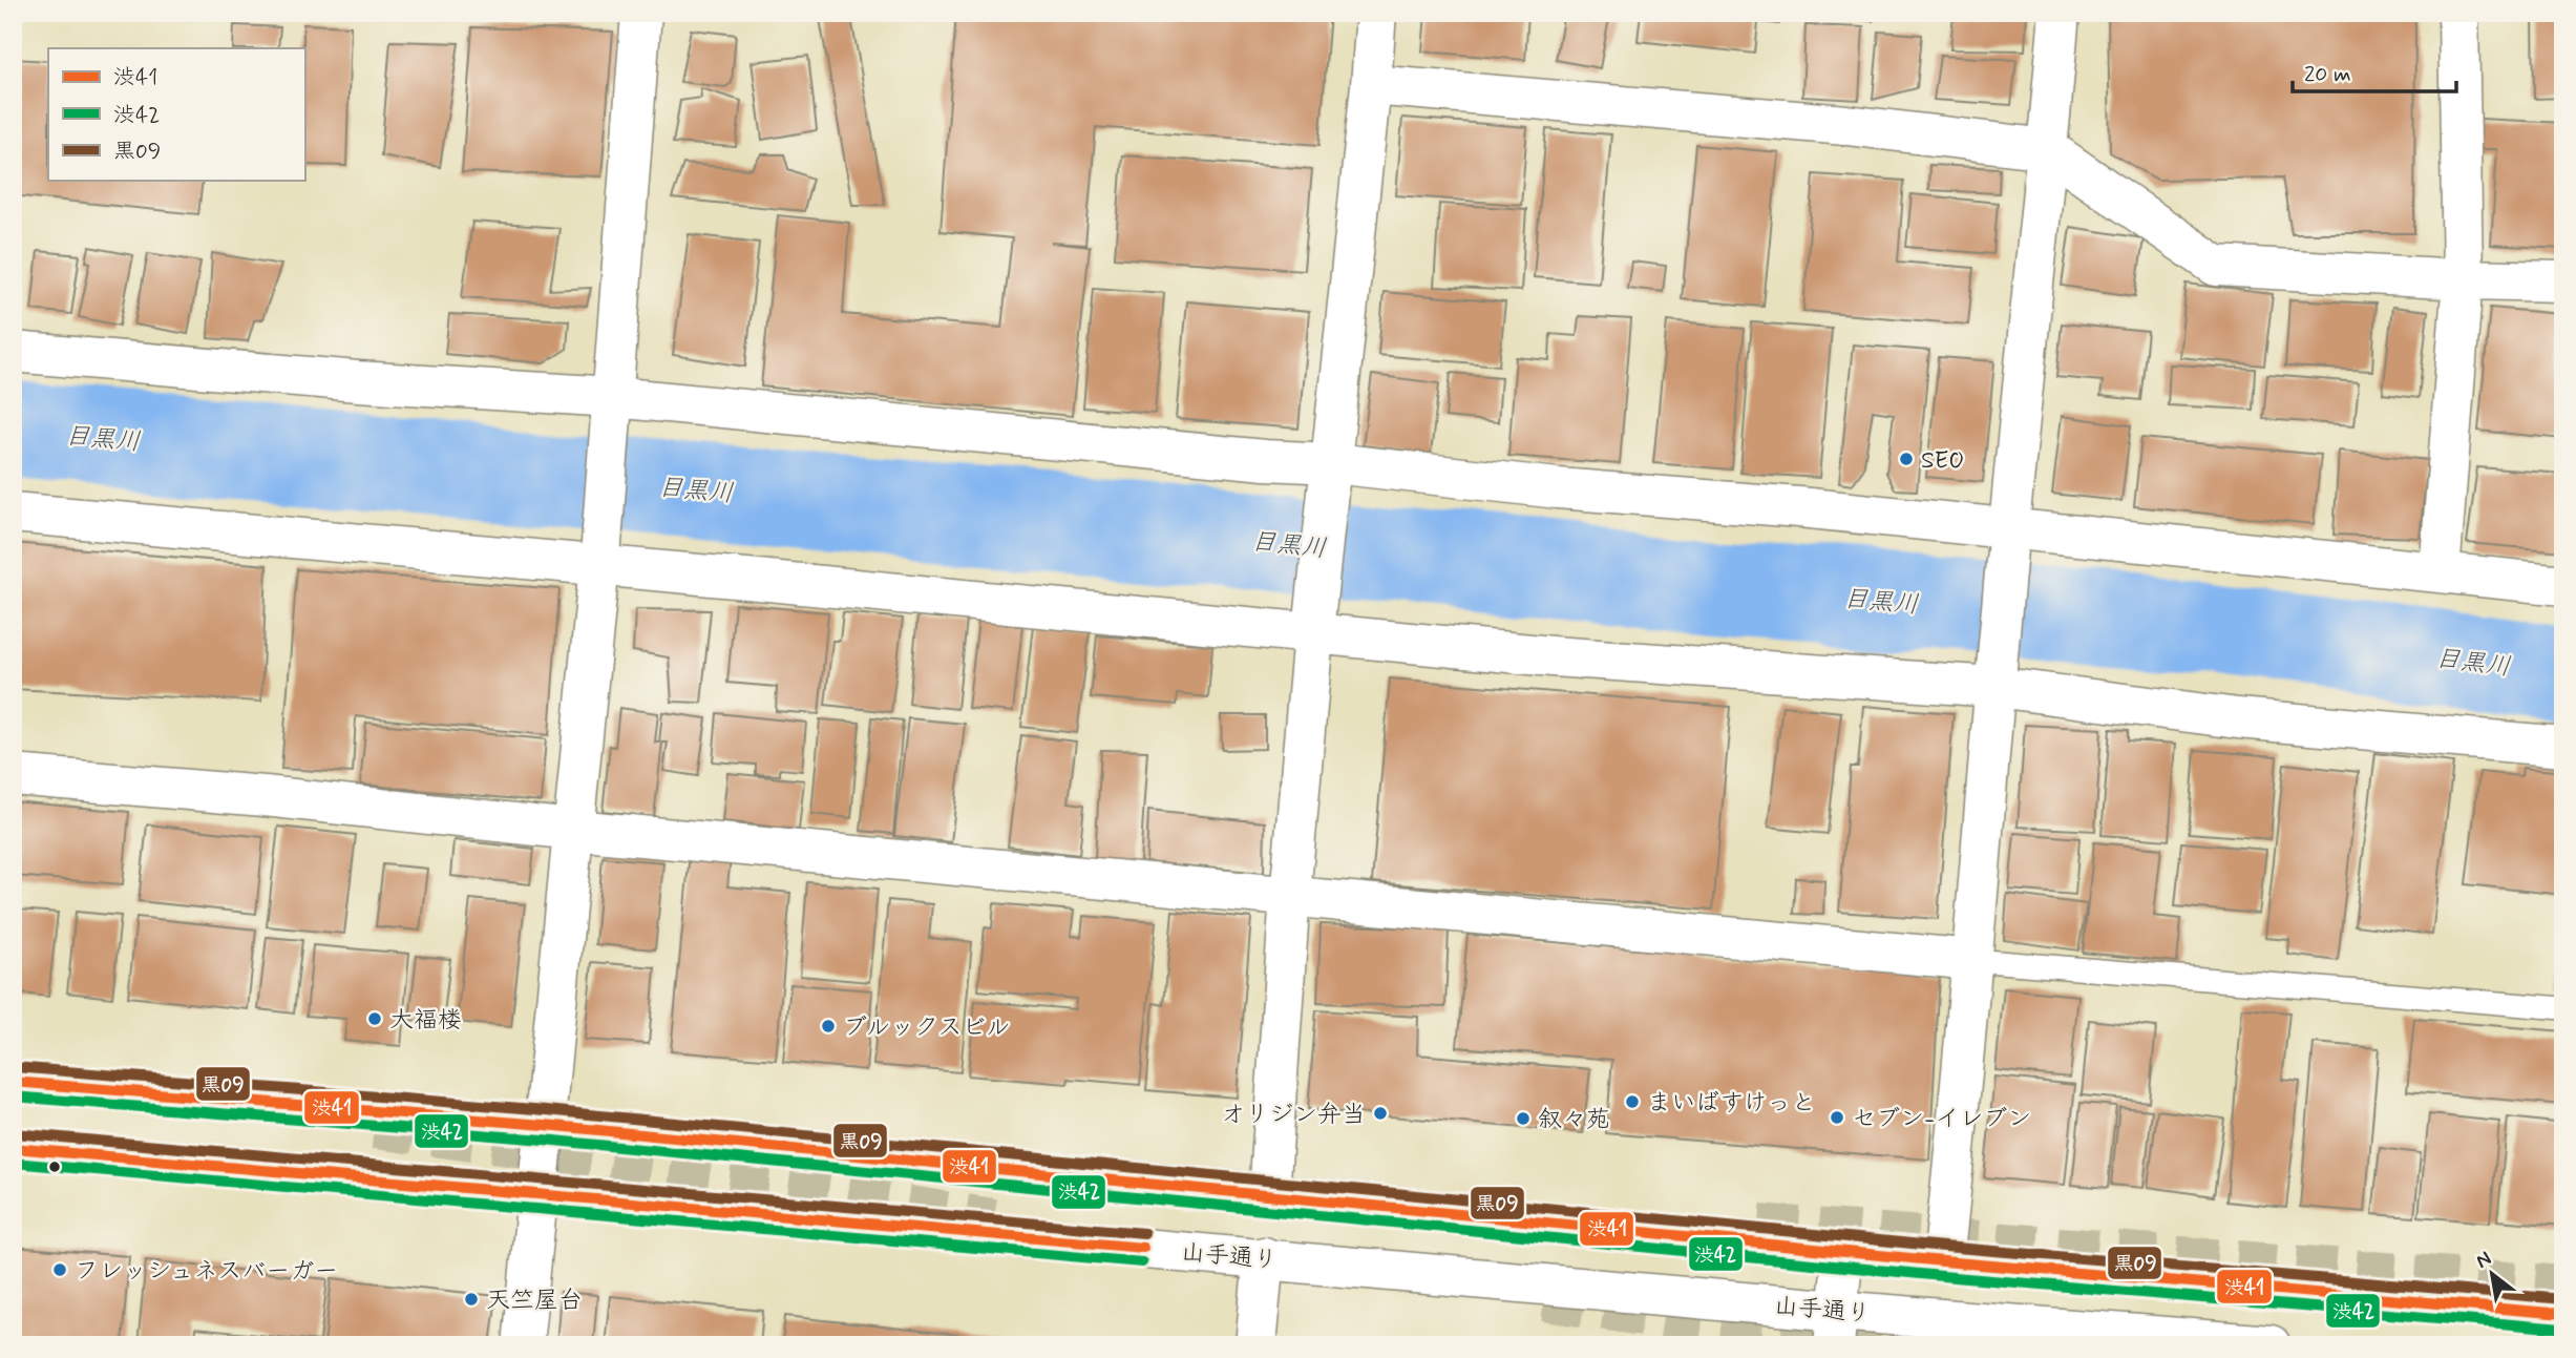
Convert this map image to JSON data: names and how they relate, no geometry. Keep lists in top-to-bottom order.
{
  "streets": {
    "street": ["山手通り"]
  },
  "water": ["目黒川"],
  "places": [
    "SEO",
    "大福楼",
    "ブルックスビル",
    "まいばすけっと",
    "オリジン弁当",
    "セブン-イレブン",
    "叙々苑",
    "フレッシュネスバーガー",
    "天竺屋台"
  ],
  "lines": ["transit line 黒09", "transit line 渋41", "transit line 渋42"],
  "legend": ["渋41", "渋42", "黒09"],
  "scale_bar": "20 m",
  "north": "top left"
}
